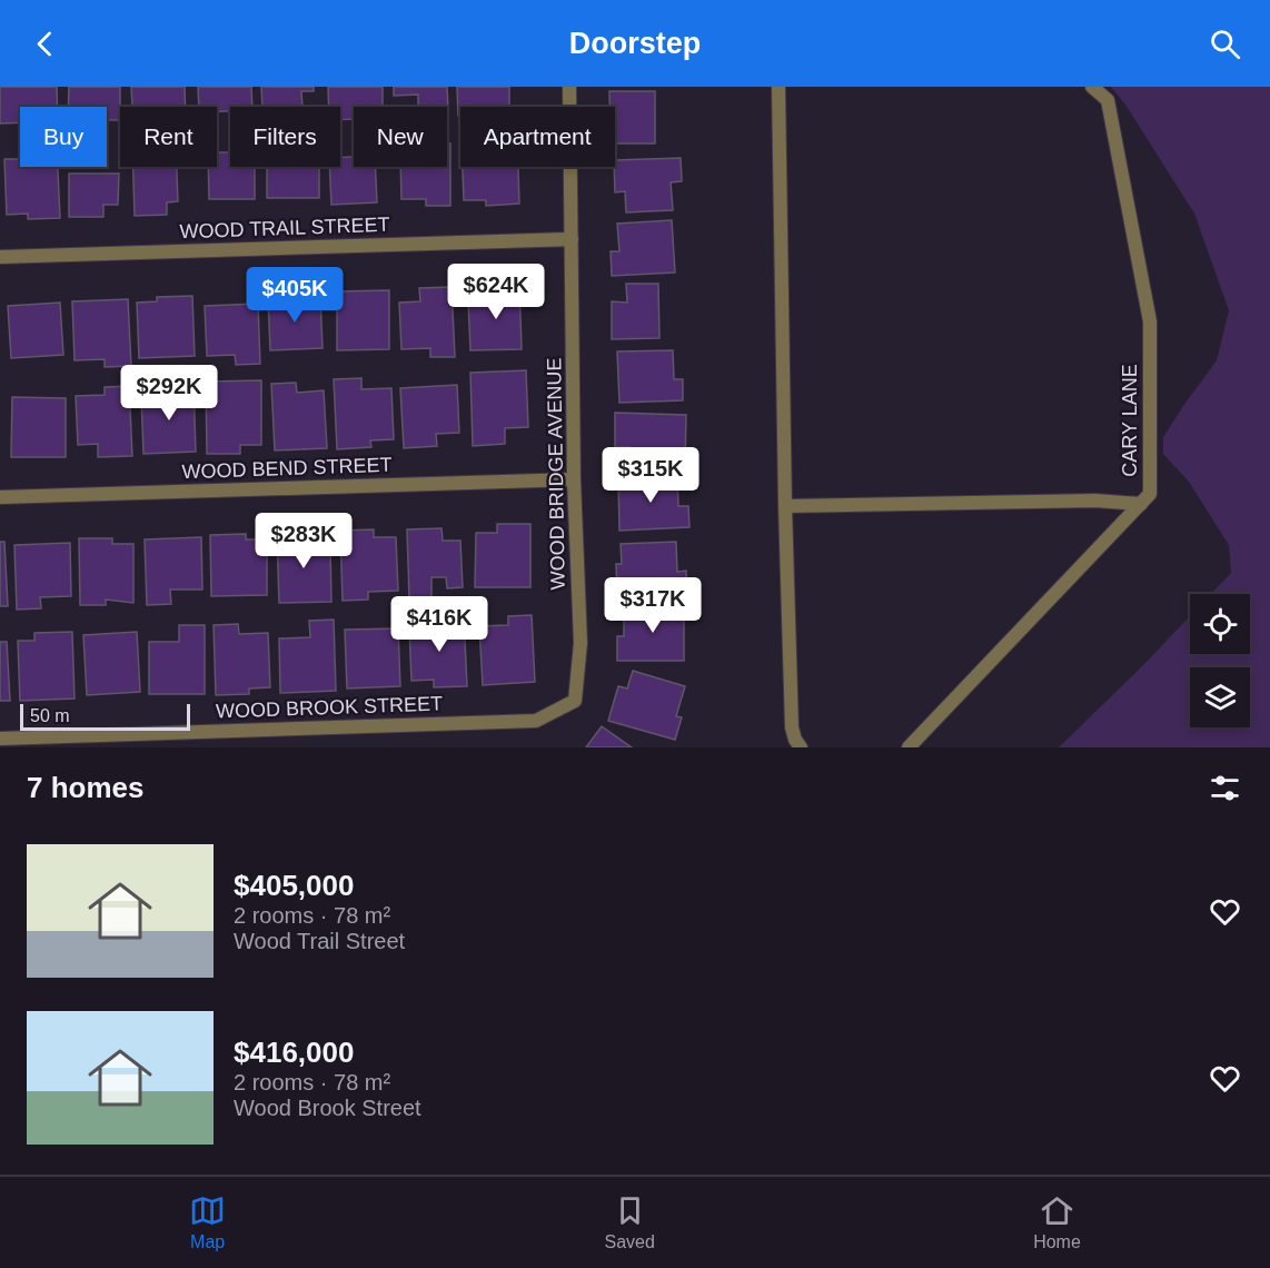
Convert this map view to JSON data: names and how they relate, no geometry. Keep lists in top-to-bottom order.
{
  "streets": {
    "street": [
      "WOOD TRAIL STREET",
      "CARY LANE",
      "WOOD BEND STREET",
      "WOOD BRIDGE AVENUE",
      "WOOD BROOK STREET"
    ]
  },
  "crossings": [
    ["WOOD TRAIL STREET", "WOOD BRIDGE AVENUE"],
    ["WOOD BEND STREET", "WOOD BRIDGE AVENUE"],
    ["WOOD BRIDGE AVENUE", "WOOD BROOK STREET"]
  ],
  "scale_bar": "50 m",
  "page": {
    "header": "Doorstep",
    "chip": [
      "Buy",
      "Rent",
      "Filters",
      "New",
      "Apartment"
    ],
    "price": [
      "$624K",
      "$405K",
      "$292K",
      "$315K",
      "$283K",
      "$317K",
      "$416K"
    ],
    "scale": "50 m",
    "heading": "7 homes",
    "list": [
      {
        "name": "$405,000",
        "note": "2 rooms · 78 m² · Wood Trail Street"
      },
      {
        "name": "$416,000",
        "note": "2 rooms · 78 m² · Wood Brook Street"
      }
    ],
    "tabs": ["Map", "Saved", "Home"]
  }
}
